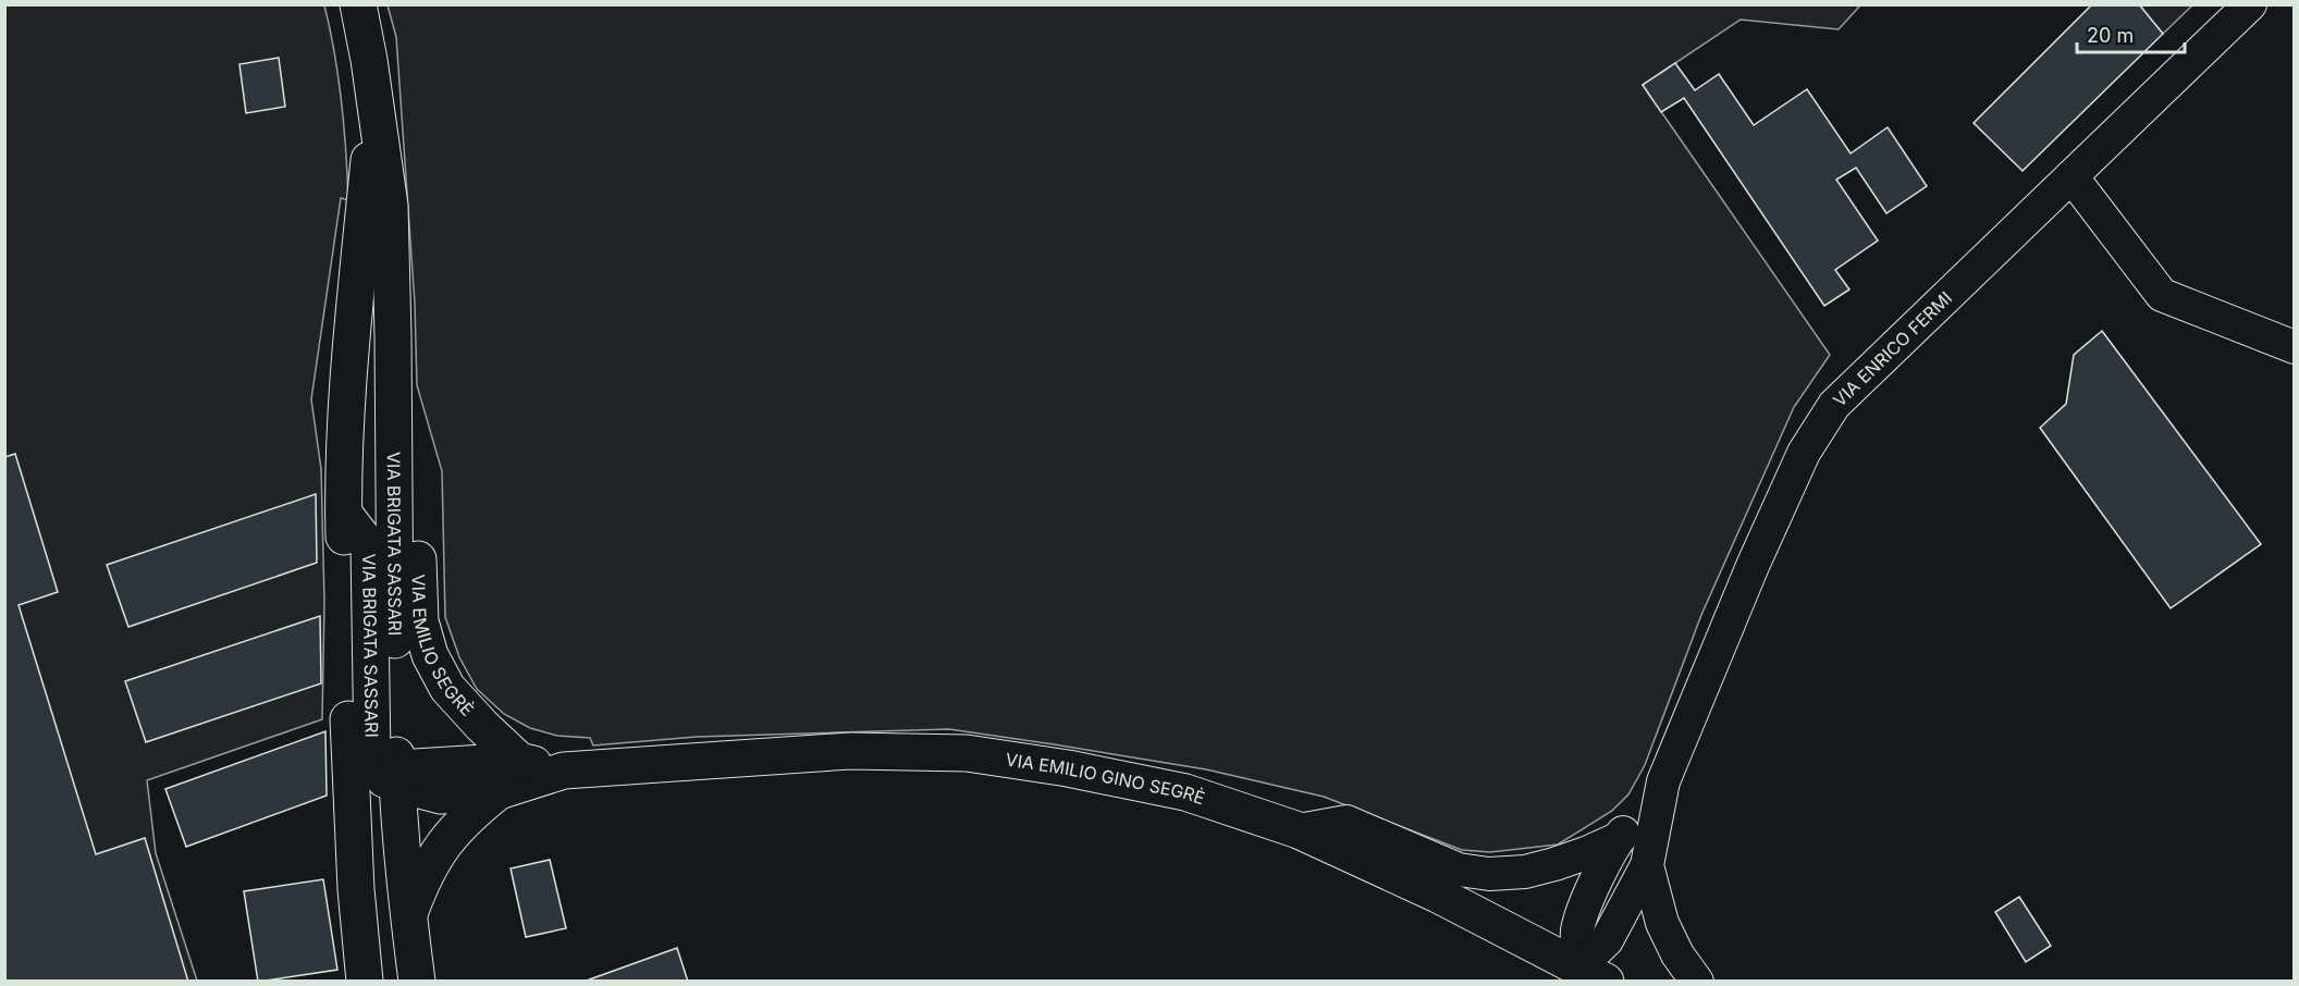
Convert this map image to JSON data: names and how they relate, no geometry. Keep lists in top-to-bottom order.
{
  "streets": {
    "street": [
      "VIA ENRICO FERMI",
      "VIA BRIGATA SASSARI",
      "VIA EMILIO SEGRÈ",
      "VIA EMILIO GINO SEGRÈ"
    ]
  },
  "crossings": [
    ["VIA BRIGATA SASSARI", "VIA EMILIO SEGRÈ"],
    ["VIA EMILIO SEGRÈ", "VIA EMILIO GINO SEGRÈ"]
  ],
  "scale_bar": "20 m"
}
